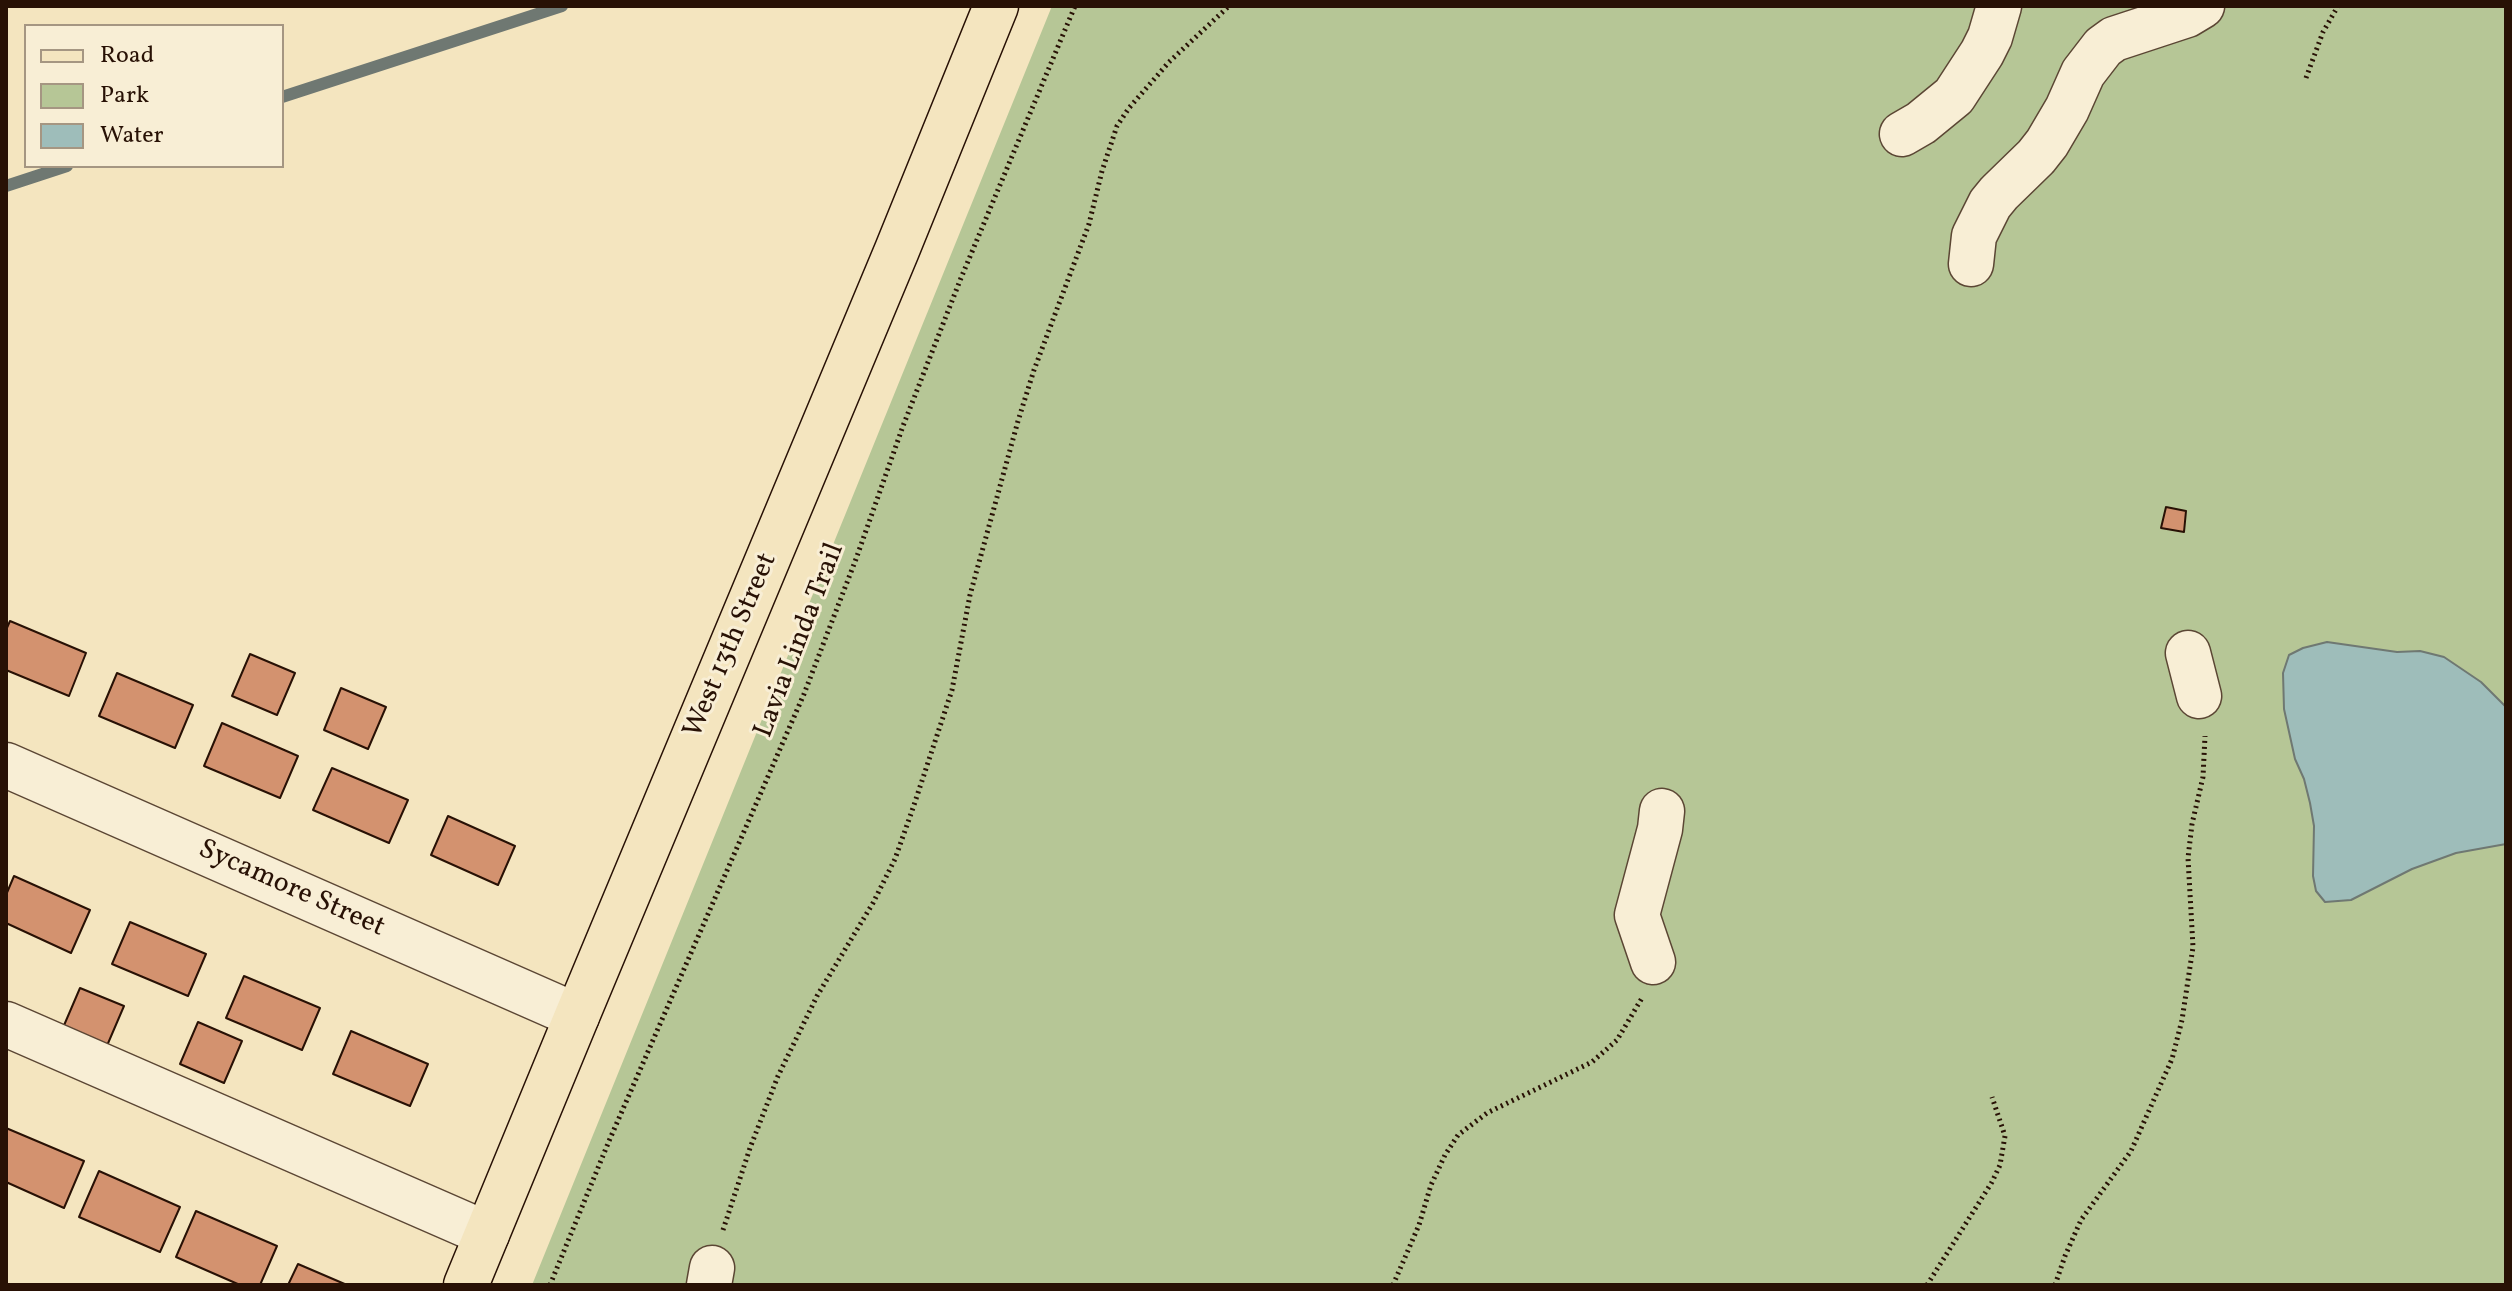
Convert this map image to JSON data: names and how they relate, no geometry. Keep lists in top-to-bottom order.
{
  "streets": {
    "main road": ["West 13th Street"],
    "street": ["Sycamore Street"],
    "path": ["Lavia Linda Trail"]
  },
  "crossings": [
    ["West 13th Street", "Sycamore Street"]
  ],
  "legend": ["Road", "Park", "Water"]
}
